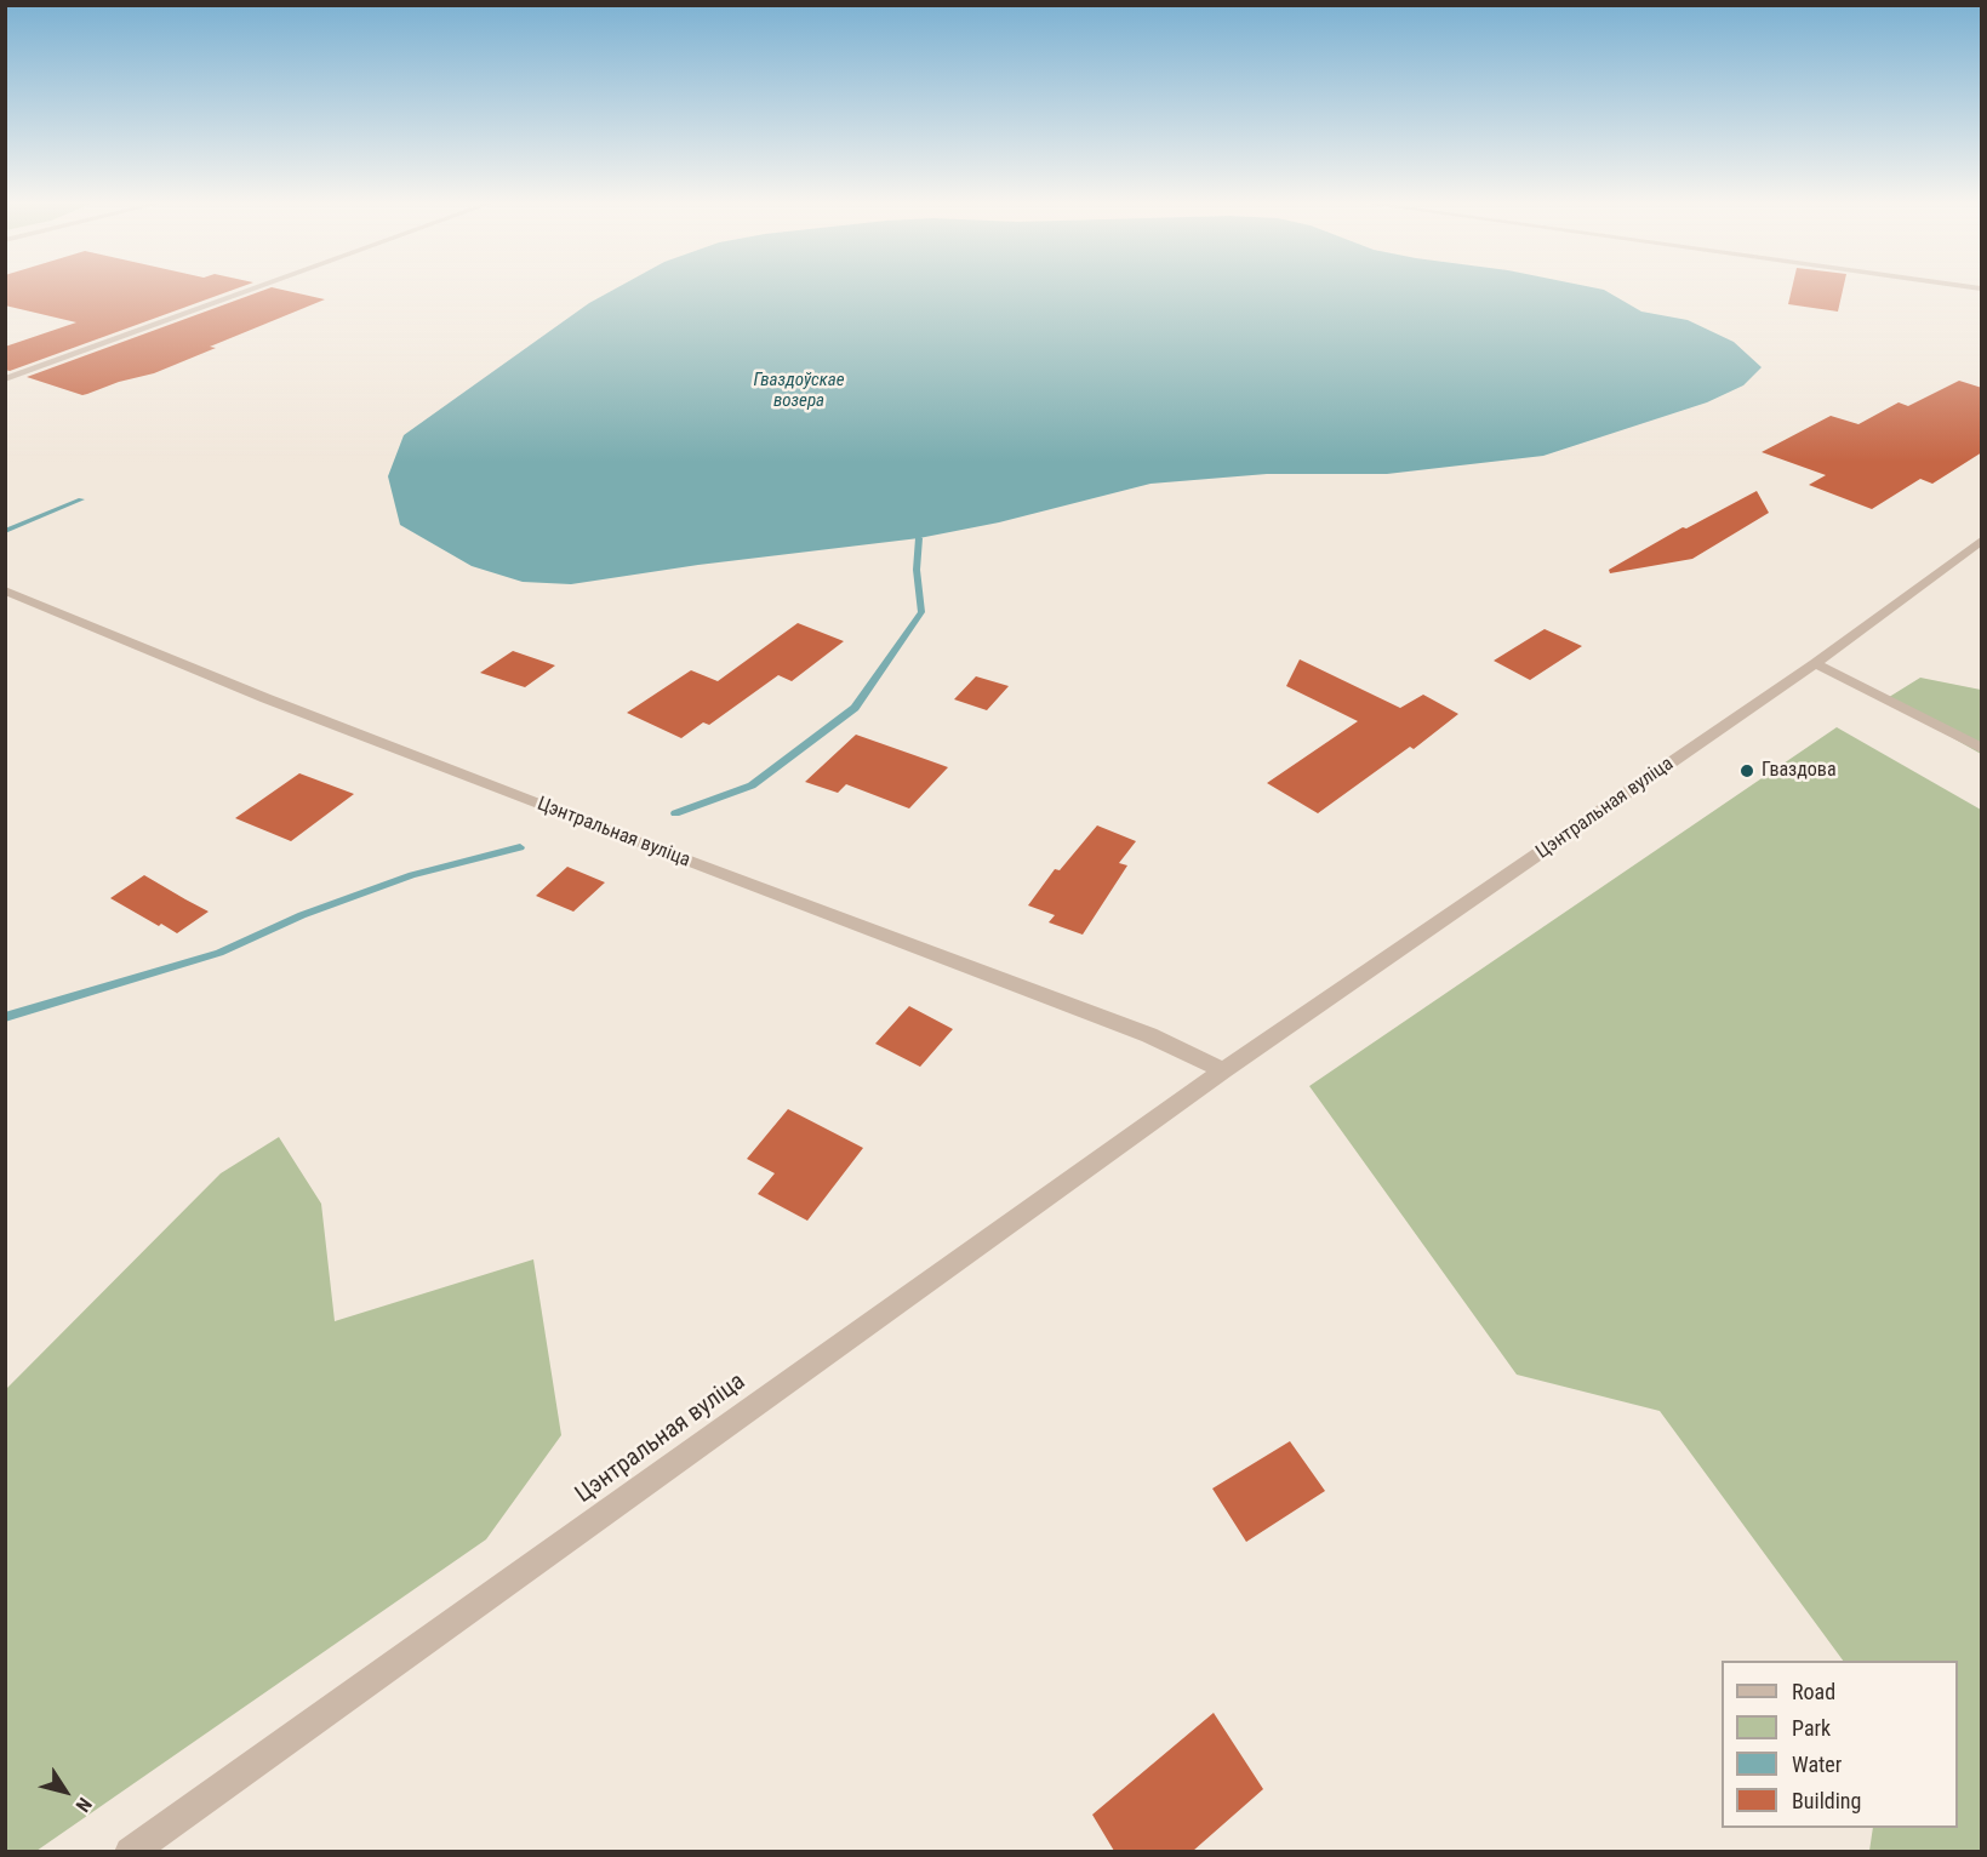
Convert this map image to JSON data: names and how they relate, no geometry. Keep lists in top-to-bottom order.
{
  "streets": {
    "street": ["Цэнтральная вуліца"]
  },
  "water": ["Гваздоўскае возера"],
  "places": ["Гваздова"],
  "legend": [
    "Road",
    "Park",
    "Water",
    "Building"
  ],
  "north": "bottom right"
}
